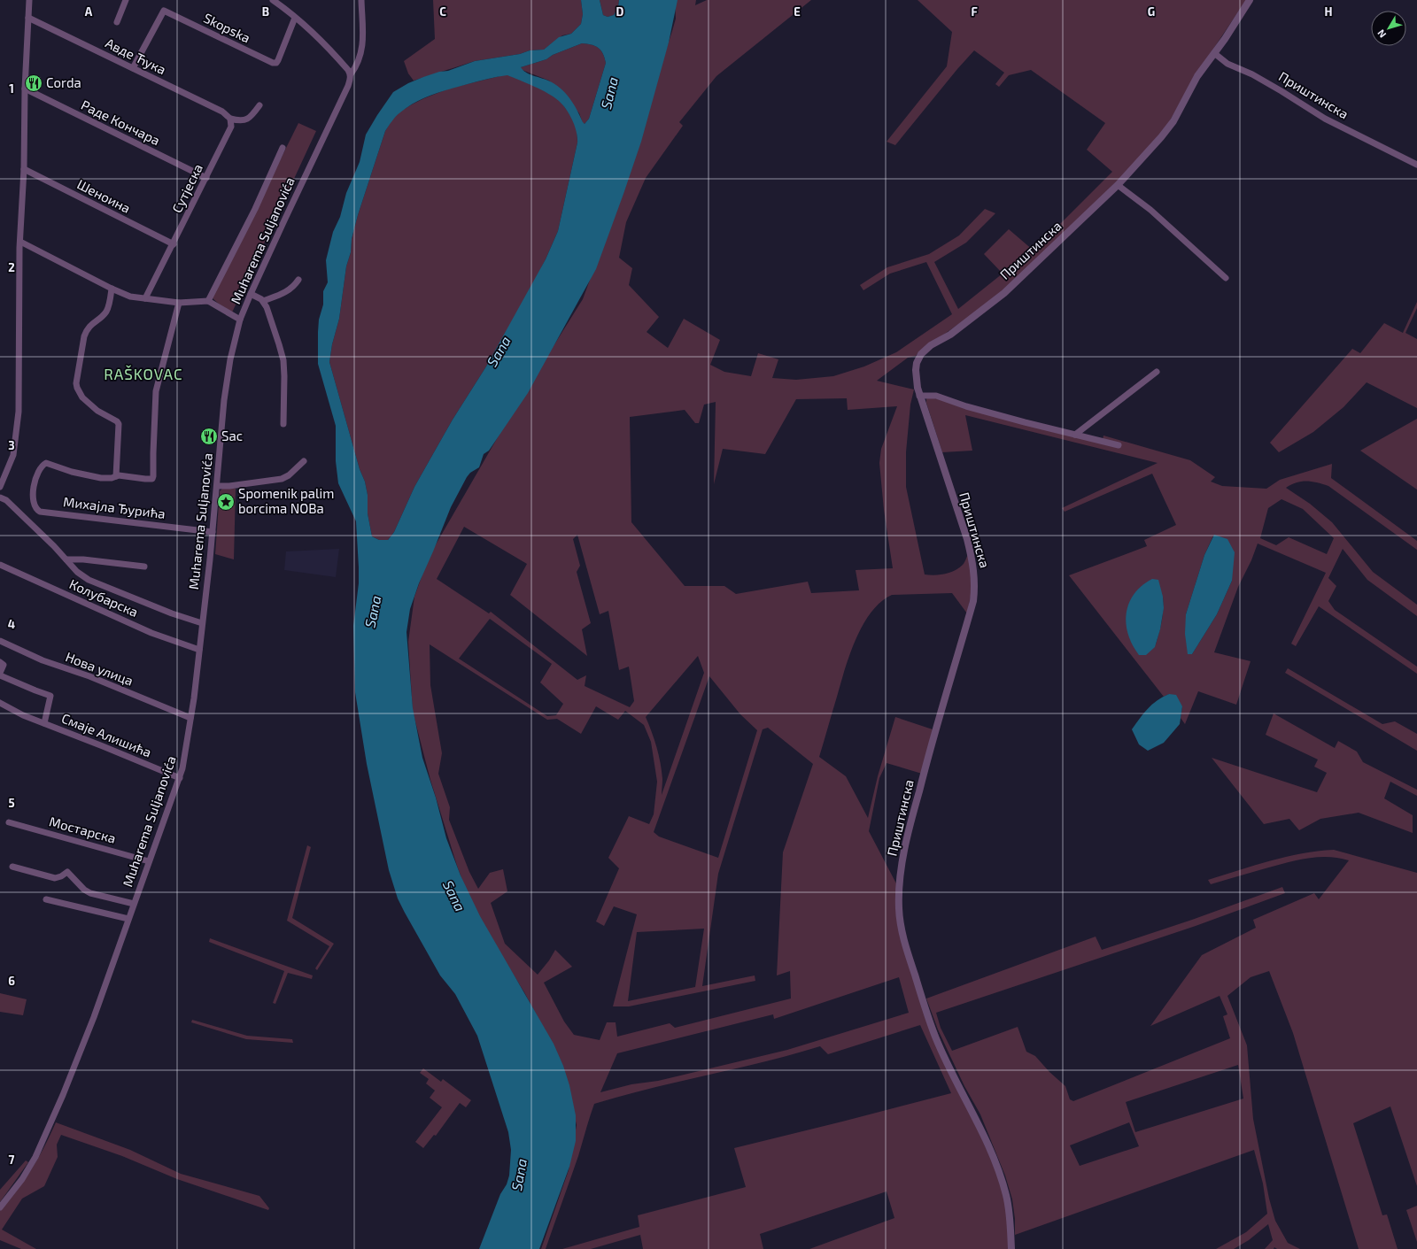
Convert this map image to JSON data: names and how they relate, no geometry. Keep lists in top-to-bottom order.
{
  "streets": {
    "street": [
      "Skopska",
      "Авде Ћука",
      "Приштинска",
      "Раде Кончара",
      "Сутјеска",
      "Шеноина",
      "Muharema Suljanovića",
      "Михајла Ђурића",
      "Колубарска",
      "Нова улица",
      "Смаје Алишића",
      "Мостарска"
    ]
  },
  "crossings": [
    ["Skopska", "Авде Ћука"],
    ["Авде Ћука", "Сутјеска"],
    ["Раде Кончара", "Сутјеска"],
    ["Сутјеска", "Шеноина"],
    ["Muharema Suljanovića", "Михајла Ђурића"],
    ["Muharema Suljanovića", "Колубарска"],
    ["Muharema Suljanovića", "Нова улица"],
    ["Muharema Suljanovića", "Смаје Алишића"],
    ["Muharema Suljanovića", "Мостарска"]
  ],
  "districts": ["RAŠKOVAC"],
  "water": ["Sana"],
  "places": {
    "restaurant": ["Corda", "Sac"],
    "place": ["Spomenik palim borcima NOBa"]
  },
  "north": "bottom left",
  "grid": {
    "columns": [
      "A",
      "B",
      "C",
      "D",
      "E",
      "F",
      "G",
      "H"
    ],
    "rows": [
      "1",
      "2",
      "3",
      "4",
      "5",
      "6",
      "7"
    ]
  }
}
